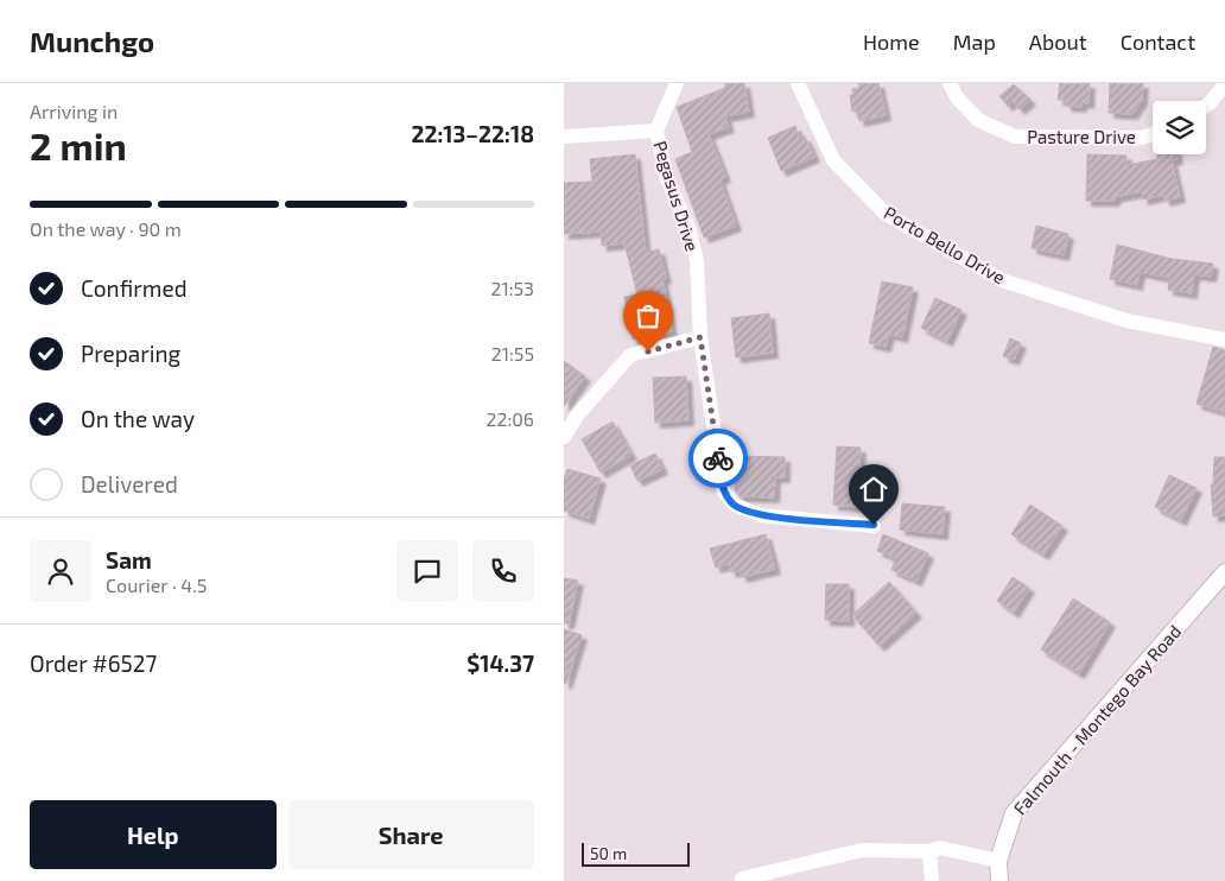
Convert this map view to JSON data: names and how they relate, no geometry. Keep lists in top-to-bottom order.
{
  "streets": {
    "main road": ["Falmouth - Montego Bay Road"],
    "street": ["Pasture Drive", "Pegasus Drive", "Porto Bello Drive"]
  },
  "scale_bar": "50 m",
  "page": {
    "header": "Munchgo",
    "nav": [
      "Home",
      "Map",
      "About",
      "Contact"
    ],
    "heading": ["2 min", "Arriving in", "22:13–22:18"],
    "panel": [
      "Sam",
      "Courier · 4.5",
      "Order #6527",
      "$14.37"
    ],
    "bar": "On the way · 90 m",
    "list": [
      ["Confirmed", "21:53"],
      ["Preparing", "21:55"],
      ["On the way", "22:06"],
      "Delivered"
    ],
    "buttons": ["Help", "Share"],
    "scale": "50 m"
  }
}
